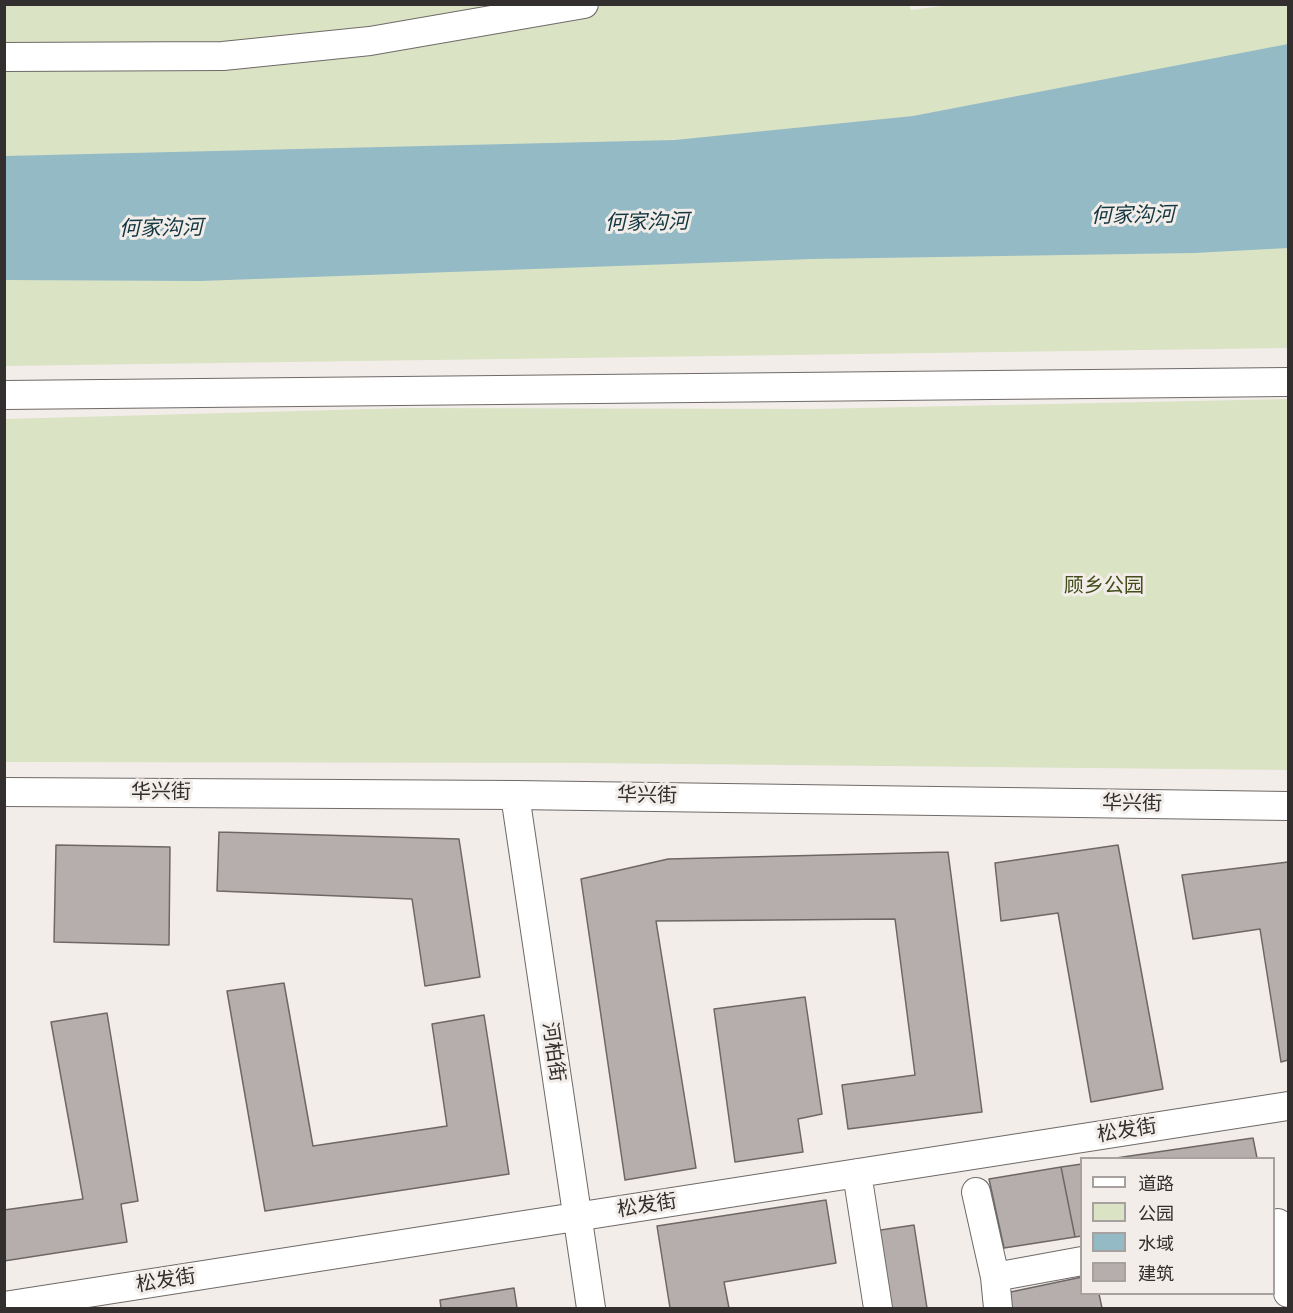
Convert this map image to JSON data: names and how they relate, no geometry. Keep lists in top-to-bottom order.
{
  "streets": {
    "street": ["华兴街", "河柏街", "松发街"]
  },
  "crossings": [
    ["华兴街", "河柏街"],
    ["河柏街", "松发街"]
  ],
  "water": ["何家沟河"],
  "parks": ["顾乡公园"],
  "legend": [
    "道路",
    "公园",
    "水域",
    "建筑"
  ]
}
